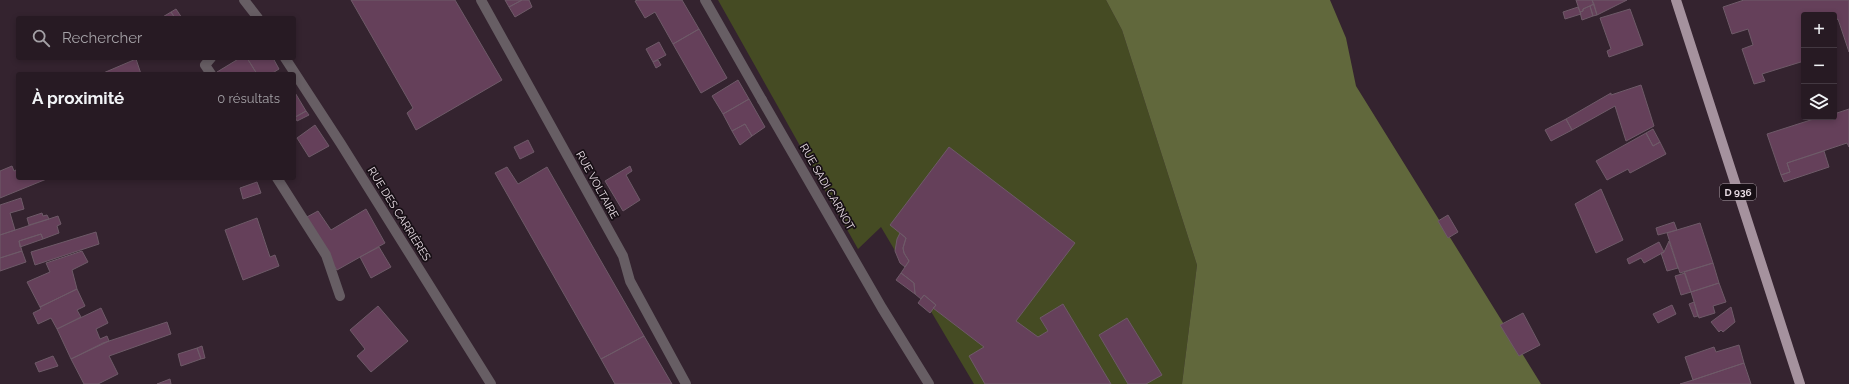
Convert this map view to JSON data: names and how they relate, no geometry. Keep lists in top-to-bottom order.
{
  "streets": {
    "main road": ["D 936"],
    "street": ["RUE VOLTAIRE", "RUE SADI CARNOT", "RUE DES CARRIÈRES"]
  },
  "page": {
    "map_buttons": ["+", "−"],
    "search": "Rechercher",
    "heading": ["À proximité", "0 résultats"]
  }
}
